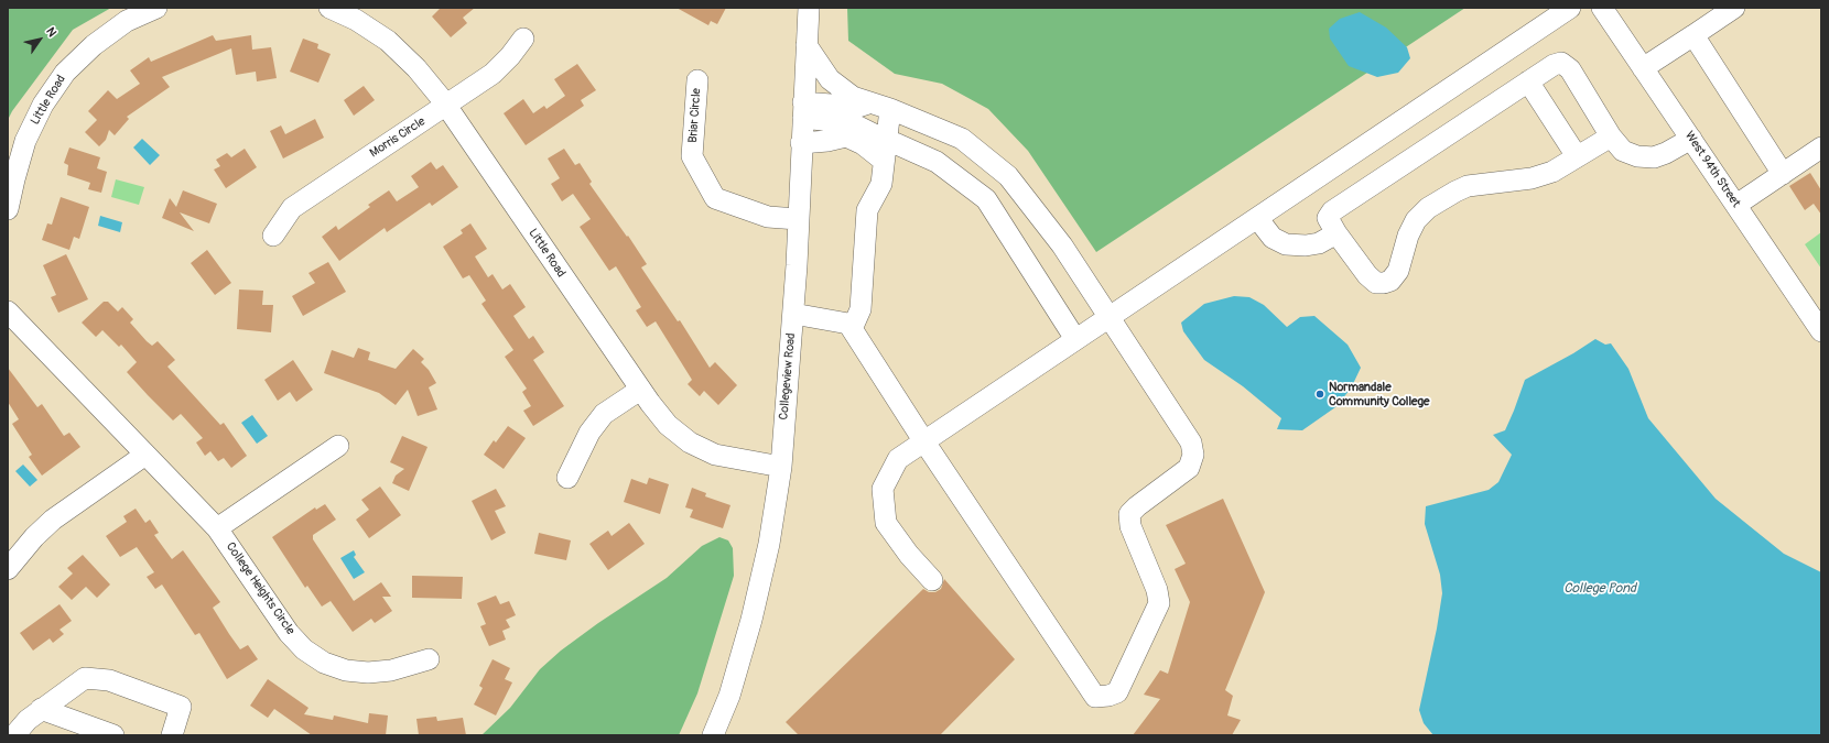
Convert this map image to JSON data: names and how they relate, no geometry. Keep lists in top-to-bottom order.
{
  "streets": {
    "street": [
      "Little Road",
      "Briar Circle",
      "Morris Circle",
      "West 94th Street",
      "Collegeview Road",
      "College Heights Circle"
    ]
  },
  "crossings": [
    ["Little Road", "Morris Circle"],
    ["Little Road", "Collegeview Road"],
    ["Briar Circle", "Collegeview Road"]
  ],
  "water": ["College Pond"],
  "places": ["Normandale Community College"],
  "north": "top right"
}
